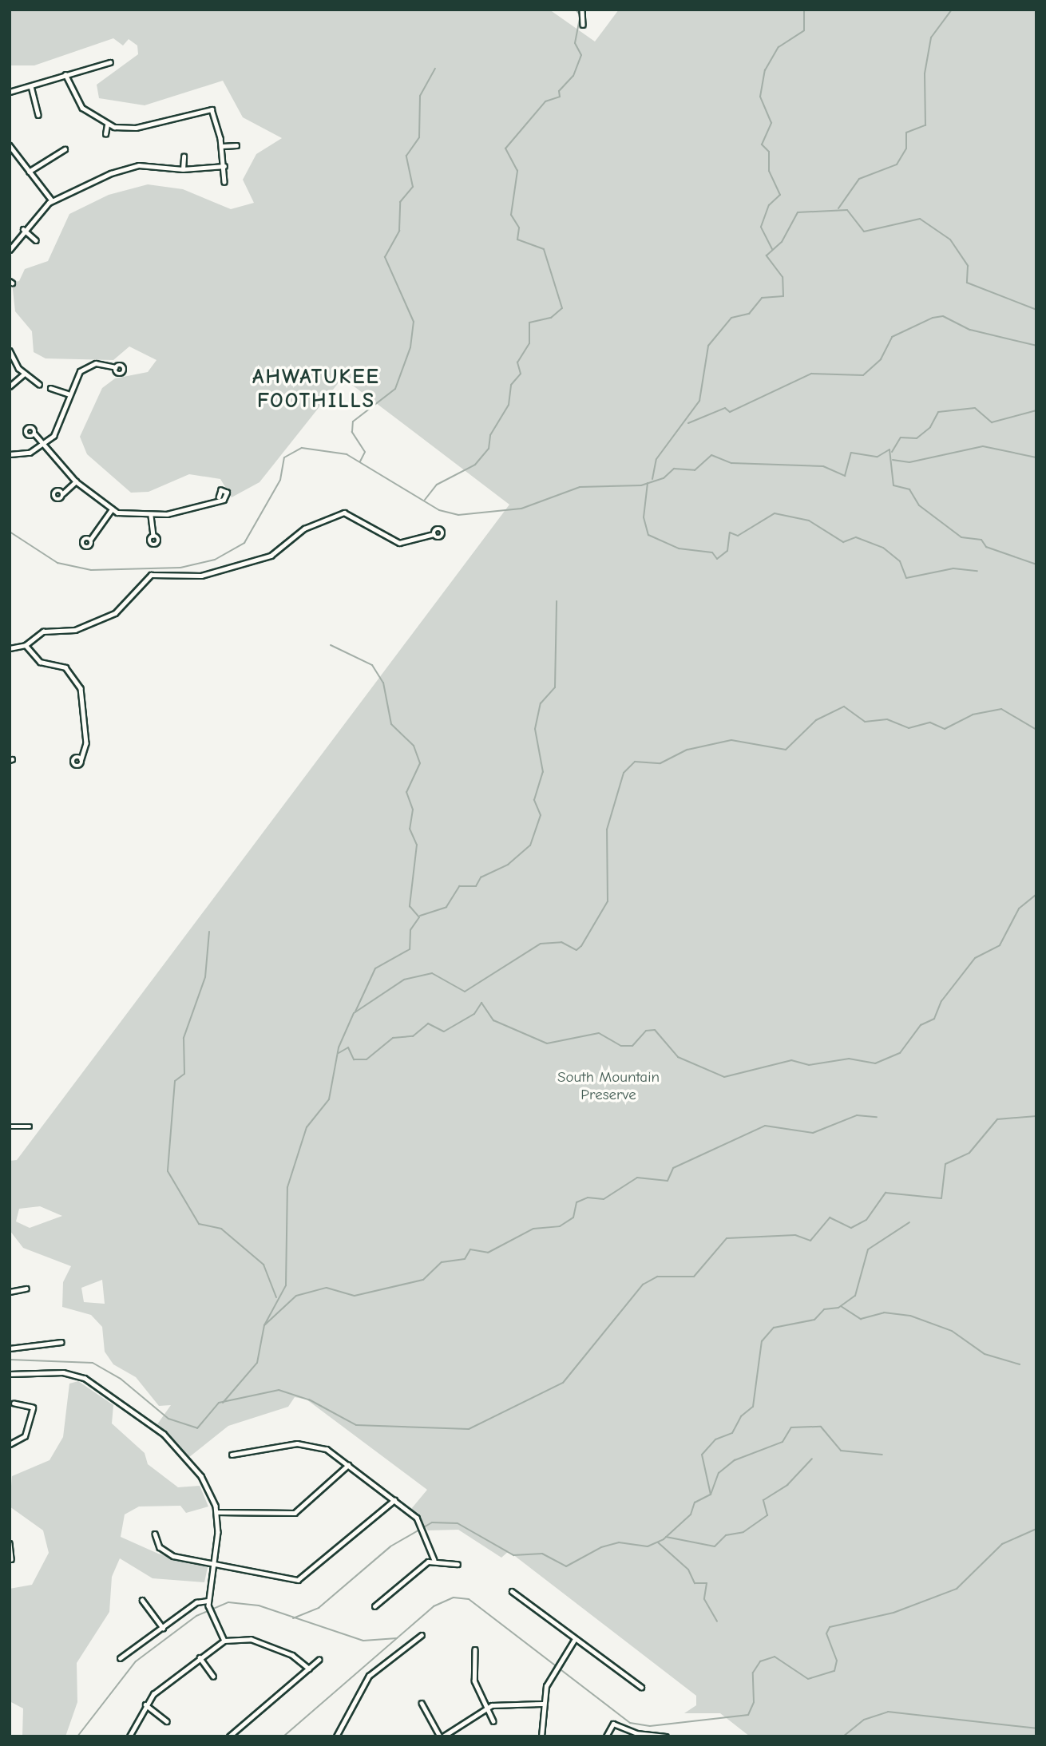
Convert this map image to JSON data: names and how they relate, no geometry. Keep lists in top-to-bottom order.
{
  "districts": ["AHWATUKEE FOOTHILLS"],
  "parks": ["South Mountain Preserve"]
}
